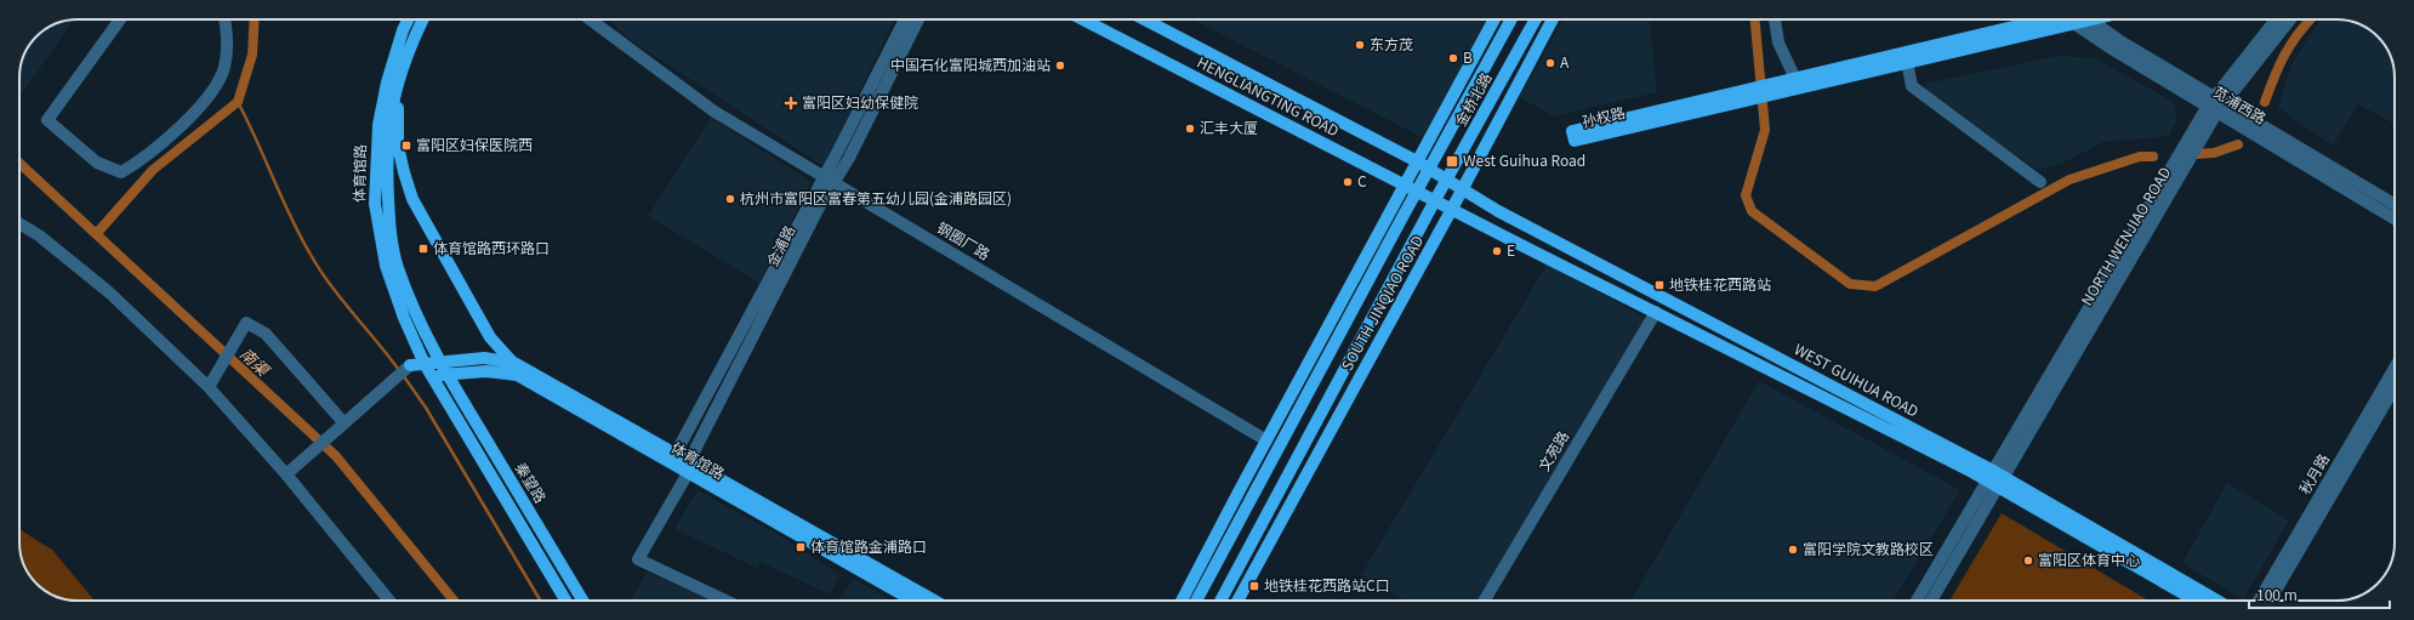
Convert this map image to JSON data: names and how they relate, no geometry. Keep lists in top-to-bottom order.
{
  "streets": {
    "main road": [
      "HENGLIANGTING ROAD",
      "金桥北路",
      "孙权路",
      "体育馆路",
      "SOUTH JINQIAO ROAD",
      "WEST GUIHUA ROAD",
      "秦望路"
    ],
    "street": [
      "苋浦西路",
      "NORTH WENJIAO ROAD",
      "钢圈厂路",
      "金浦路",
      "文苑路",
      "秋月路"
    ]
  },
  "crossings": [
    ["HENGLIANGTING ROAD", "金桥北路"],
    ["HENGLIANGTING ROAD", "SOUTH JINQIAO ROAD"],
    ["HENGLIANGTING ROAD", "WEST GUIHUA ROAD"],
    ["金桥北路", "SOUTH JINQIAO ROAD"],
    ["苋浦西路", "NORTH WENJIAO ROAD"],
    ["体育馆路", "金浦路"],
    ["体育馆路", "秦望路"],
    ["NORTH WENJIAO ROAD", "WEST GUIHUA ROAD"],
    ["钢圈厂路", "金浦路"],
    ["SOUTH JINQIAO ROAD", "WEST GUIHUA ROAD"],
    ["WEST GUIHUA ROAD", "文苑路"]
  ],
  "water": ["南渠"],
  "places": {
    "other": [
      "东方茂",
      "B",
      "A",
      "中国石化富阳城西加油站",
      "汇丰大厦",
      "C",
      "杭州市富阳区富春第五幼儿园(金浦路园区)",
      "E",
      "富阳学院文教路校区",
      "富阳区体育中心"
    ],
    "health": ["富阳区妇幼保健院"],
    "transit": [
      "富阳区妇保医院西",
      "West Guihua Road",
      "体育馆路西环路口",
      "地铁桂花西路站",
      "体育馆路金浦路口",
      "地铁桂花西路站C口"
    ]
  },
  "scale_bar": "100 m"
}
